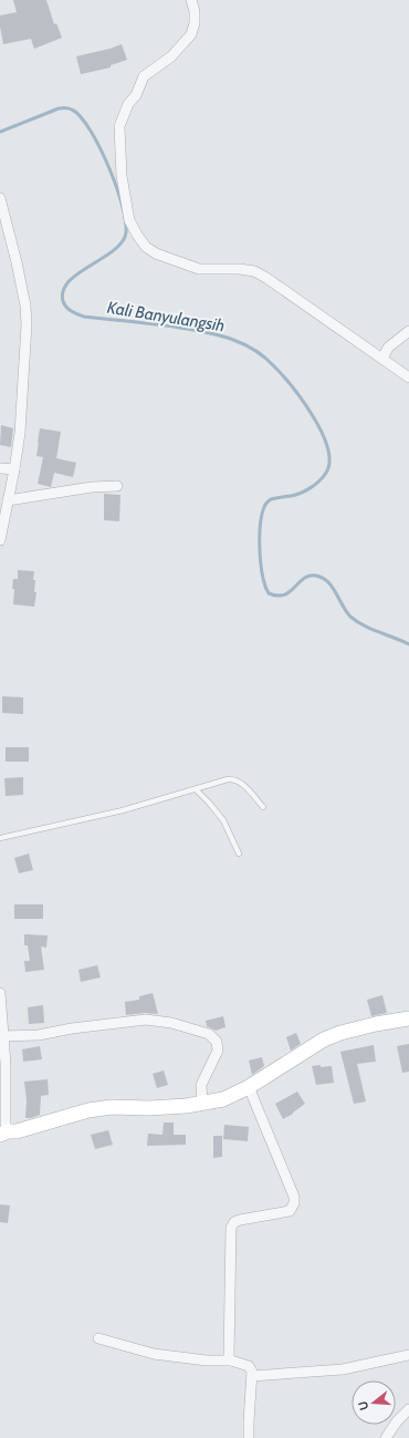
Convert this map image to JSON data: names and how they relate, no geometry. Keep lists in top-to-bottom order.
{
  "water": ["Kali Banyulangsih"],
  "north": "left"
}
